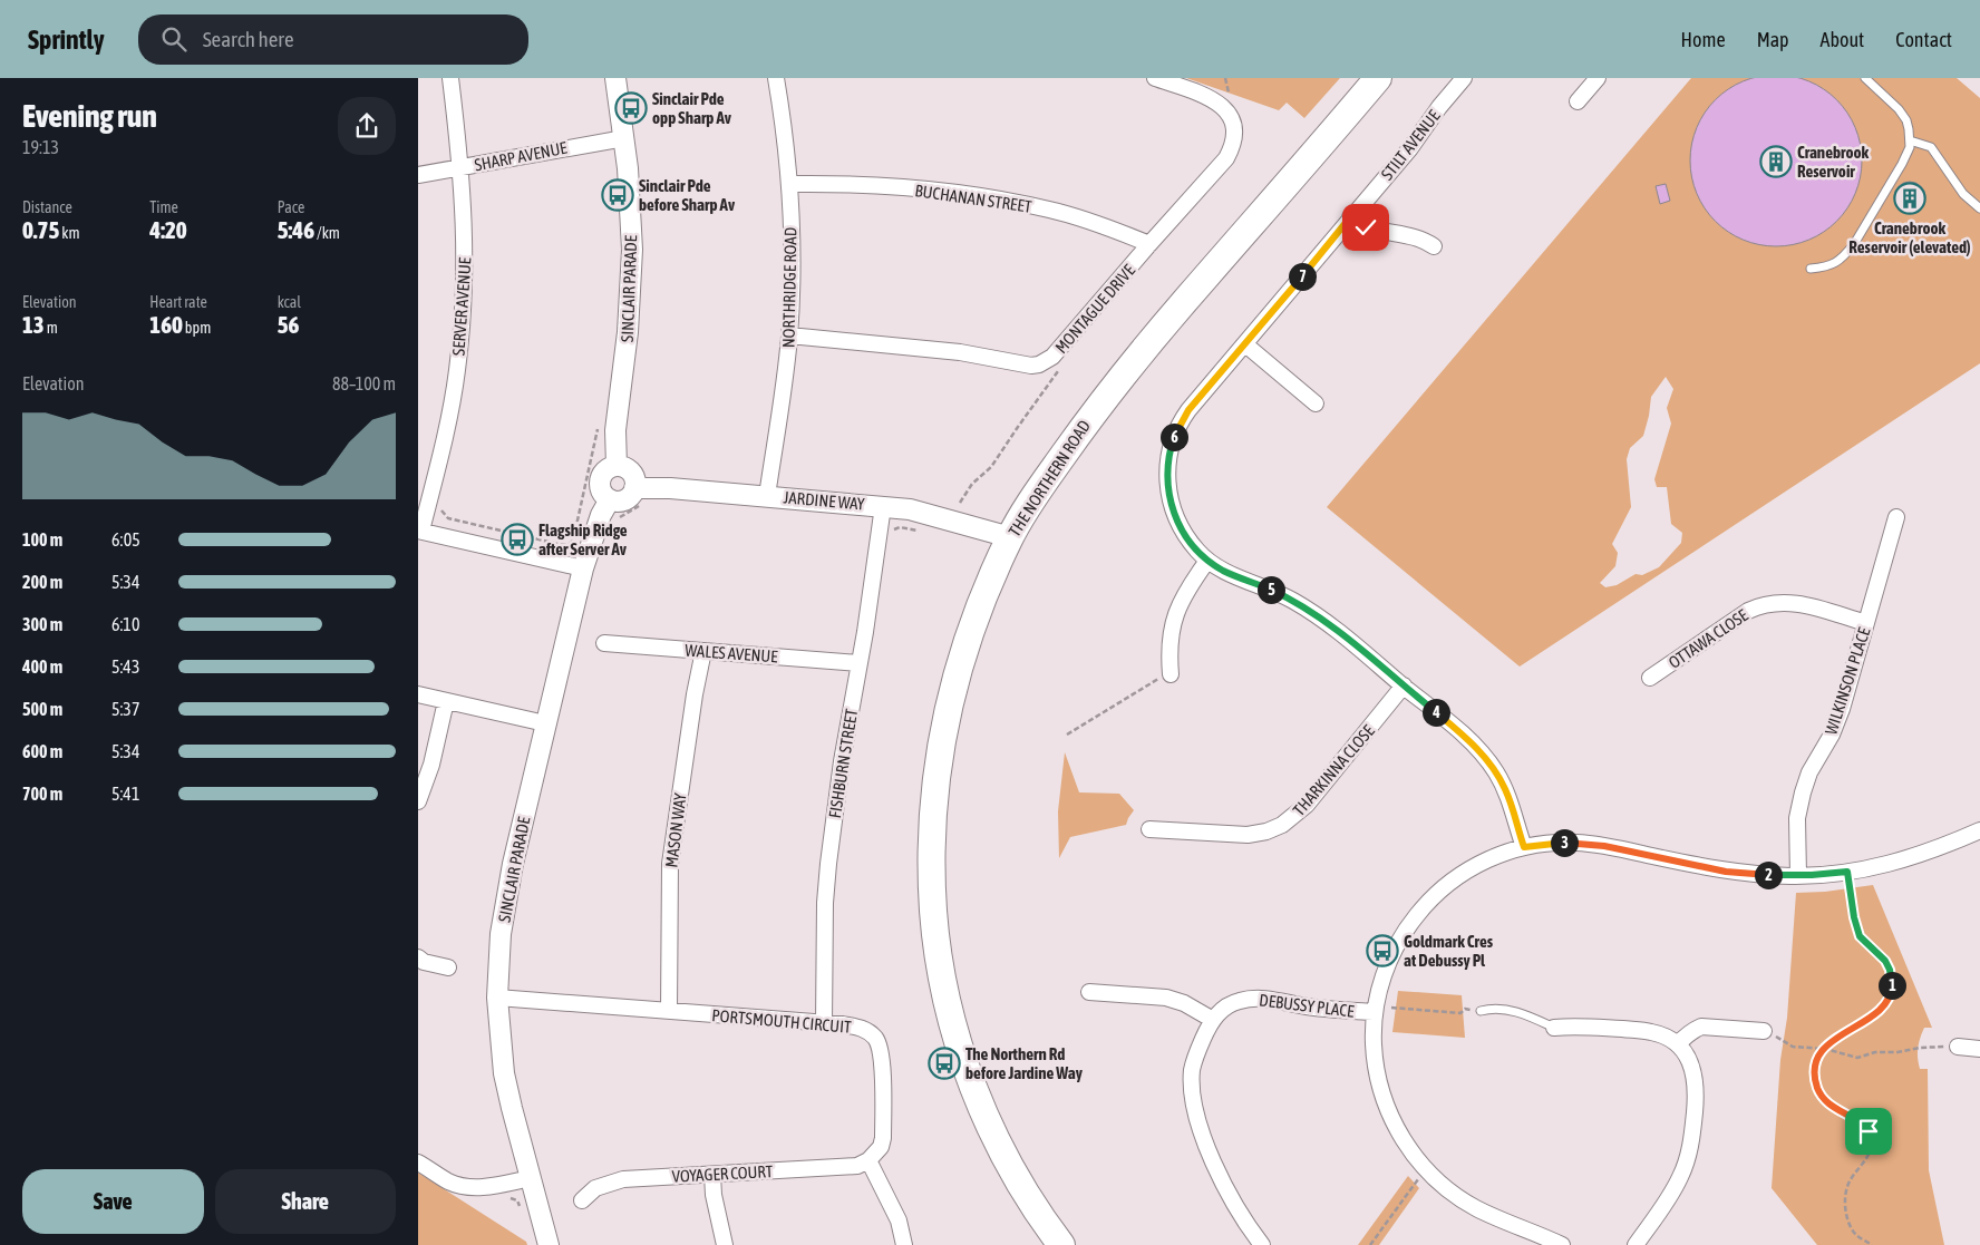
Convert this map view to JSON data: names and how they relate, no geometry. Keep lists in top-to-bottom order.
{
  "streets": {
    "highway": ["THE NORTHERN ROAD"],
    "street": [
      "STILT AVENUE",
      "SHARP AVENUE",
      "BUCHANAN STREET",
      "NORTHRIDGE ROAD",
      "SINCLAIR PARADE",
      "SERVER AVENUE",
      "MONTAGUE DRIVE",
      "JARDINE WAY",
      "OTTAWA CLOSE",
      "WALES AVENUE",
      "WILKINSON PLACE",
      "FISHBURN STREET",
      "THARKINNA CLOSE",
      "MASON WAY",
      "DEBUSSY PLACE",
      "PORTSMOUTH CIRCUIT",
      "VOYAGER COURT"
    ]
  },
  "crossings": [
    ["STILT AVENUE", "THARKINNA CLOSE"],
    ["SHARP AVENUE", "SINCLAIR PARADE"],
    ["SHARP AVENUE", "SERVER AVENUE"],
    ["BUCHANAN STREET", "NORTHRIDGE ROAD"],
    ["BUCHANAN STREET", "MONTAGUE DRIVE"],
    ["NORTHRIDGE ROAD", "MONTAGUE DRIVE"],
    ["NORTHRIDGE ROAD", "JARDINE WAY"],
    ["SINCLAIR PARADE", "JARDINE WAY"],
    ["SINCLAIR PARADE", "PORTSMOUTH CIRCUIT"],
    ["THE NORTHERN ROAD", "JARDINE WAY"],
    ["JARDINE WAY", "FISHBURN STREET"],
    ["OTTAWA CLOSE", "WILKINSON PLACE"],
    ["WALES AVENUE", "FISHBURN STREET"],
    ["WALES AVENUE", "MASON WAY"],
    ["FISHBURN STREET", "PORTSMOUTH CIRCUIT"],
    ["MASON WAY", "PORTSMOUTH CIRCUIT"],
    ["PORTSMOUTH CIRCUIT", "VOYAGER COURT"]
  ],
  "places": {
    "bus stop": [
      "Sinclair Pde opp Sharp Av",
      "Sinclair Pde before Sharp Av",
      "Flagship Ridge after Server Av",
      "Goldmark Cres at Debussy Pl",
      "The Northern Rd before Jardine Way"
    ],
    "building": ["Cranebrook Reservoir", "Cranebrook Reservoir (elevated)"]
  },
  "page": {
    "header": "Sprintly",
    "search": "Search here",
    "nav": [
      "Home",
      "Map",
      "About",
      "Contact"
    ],
    "heading": ["Evening run", "19:13"],
    "stats": [
      ["Distance", "0.75 km"],
      ["Time", "4:20"],
      ["Pace", "5:46 /km"],
      ["Elevation", "13 m"],
      ["Heart rate", "160 bpm"],
      ["kcal", "56"]
    ],
    "pins": [
      "7",
      "6",
      "5",
      "4",
      "3",
      "2",
      "1"
    ],
    "chart": ["Elevation", "88–100 m"],
    "list": [
      {
        "name": "100 m",
        "note": "6:05"
      },
      {
        "name": "200 m",
        "note": "5:34"
      },
      {
        "name": "300 m",
        "note": "6:10"
      },
      {
        "name": "400 m",
        "note": "5:43"
      },
      {
        "name": "500 m",
        "note": "5:37"
      },
      {
        "name": "600 m",
        "note": "5:34"
      },
      {
        "name": "700 m",
        "note": "5:41"
      }
    ],
    "buttons": ["Save", "Share"]
  }
}
